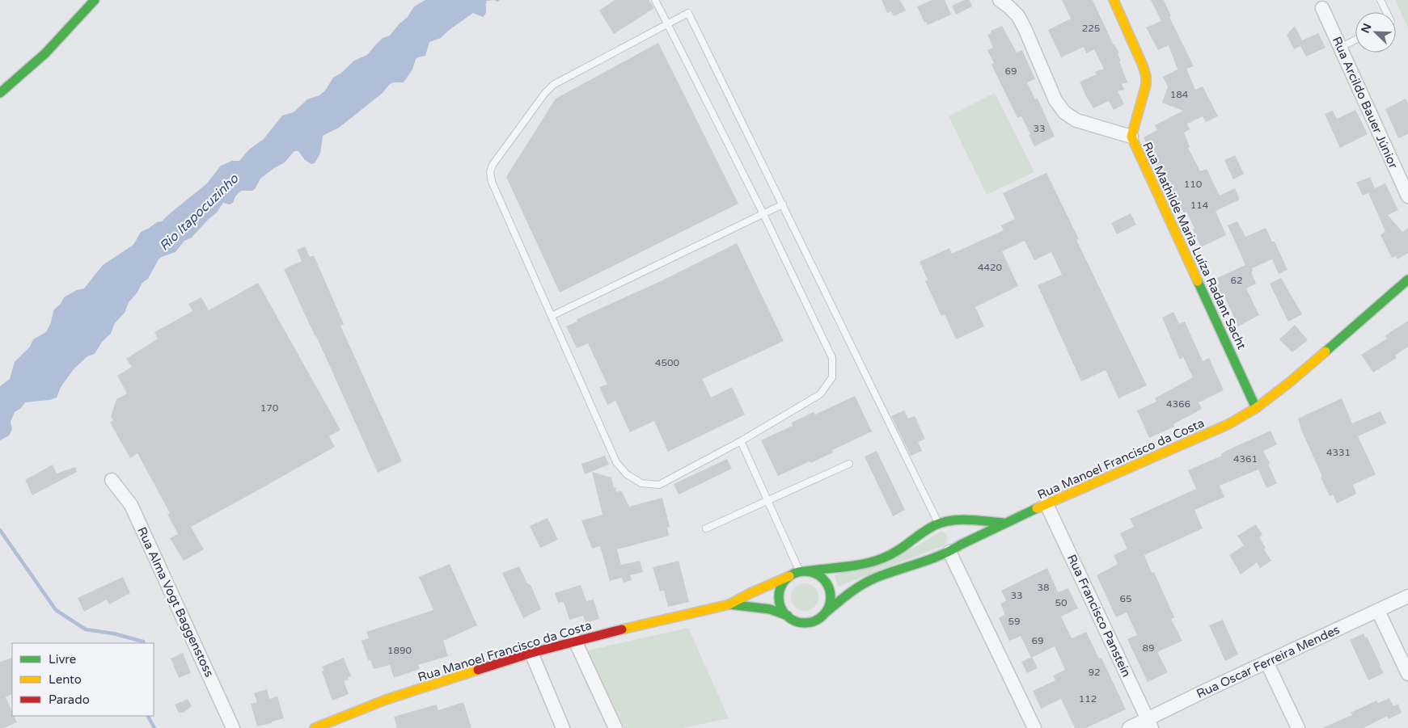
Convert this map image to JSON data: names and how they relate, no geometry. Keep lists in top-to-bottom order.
{
  "streets": {
    "main road": ["Rua Mathilde Maria Luíza Radant Sacht", "Rua Manoel Francisco da Costa"],
    "street": [
      "Rua Arcildo Bauer Júnior",
      "Rua Alma Vogt Baggenstoss",
      "Rua Francisco Panstein",
      "Rua Oscar Ferreira Mendes"
    ]
  },
  "crossings": [
    ["Rua Mathilde Maria Luíza Radant Sacht", "Rua Manoel Francisco da Costa"],
    ["Rua Manoel Francisco da Costa", "Rua Francisco Panstein"],
    ["Rua Francisco Panstein", "Rua Oscar Ferreira Mendes"]
  ],
  "water": ["Rio Itapocuzinho"],
  "house_numbers": [
    "225",
    "69",
    "184",
    "33",
    "110",
    "114",
    "4420",
    "62",
    "4500",
    "4366",
    "170",
    "4331",
    "4361",
    "38",
    "33",
    "65",
    "50",
    "59",
    "69",
    "89",
    "1890",
    "92",
    "112"
  ],
  "legend": ["Livre", "Lento", "Parado"],
  "north": "top left"
}
